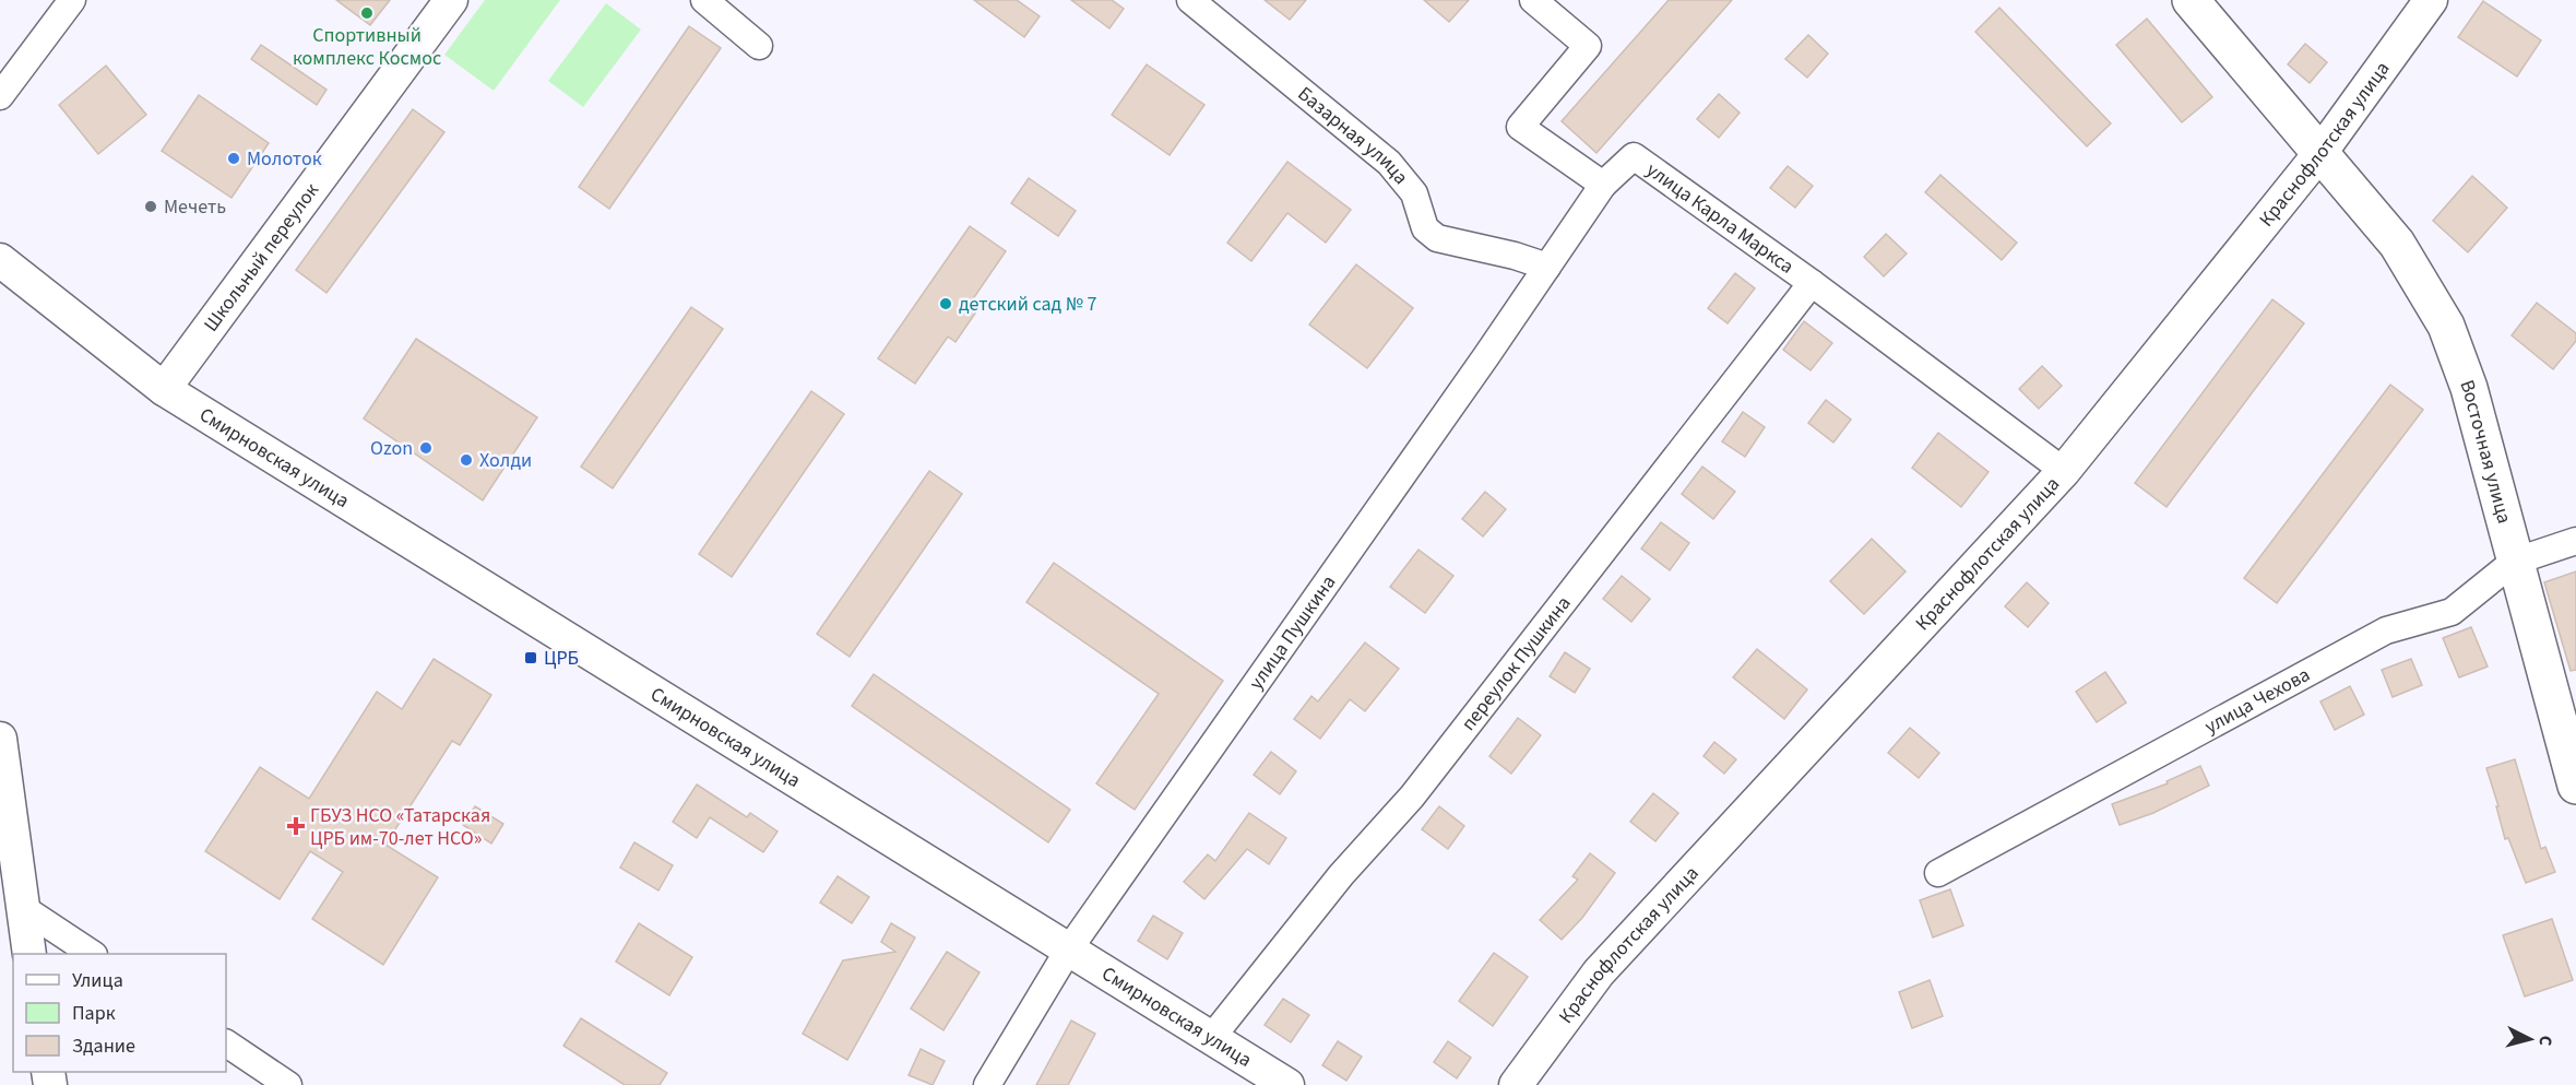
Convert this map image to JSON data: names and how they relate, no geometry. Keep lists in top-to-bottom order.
{
  "streets": {
    "main road": ["Восточная улица"],
    "street": [
      "Базарная улица",
      "Краснофлотская улица",
      "улица Карла Маркса",
      "Школьный переулок",
      "Смирновская улица",
      "улица Пушкина",
      "переулок Пушкина",
      "улица Чехова"
    ]
  },
  "crossings": [
    ["Базарная улица", "улица Пушкина"],
    ["Краснофлотская улица", "улица Карла Маркса"],
    ["Краснофлотская улица", "Восточная улица"],
    ["улица Карла Маркса", "улица Пушкина"],
    ["улица Карла Маркса", "переулок Пушкина"],
    ["Школьный переулок", "Смирновская улица"],
    ["Восточная улица", "улица Чехова"],
    ["Смирновская улица", "улица Пушкина"],
    ["Смирновская улица", "переулок Пушкина"]
  ],
  "places": {
    "other": [
      "Спортивный комплекс Космос",
      "Молоток",
      "Мечеть",
      "детский сад № 7",
      "Ozon",
      "Холди"
    ],
    "transit": ["ЦРБ"],
    "health": ["ГБУЗ НСО «Татарская ЦРБ им-70-лет НСО»"]
  },
  "legend": ["Улица", "Парк", "Здание"],
  "north": "right"
}
